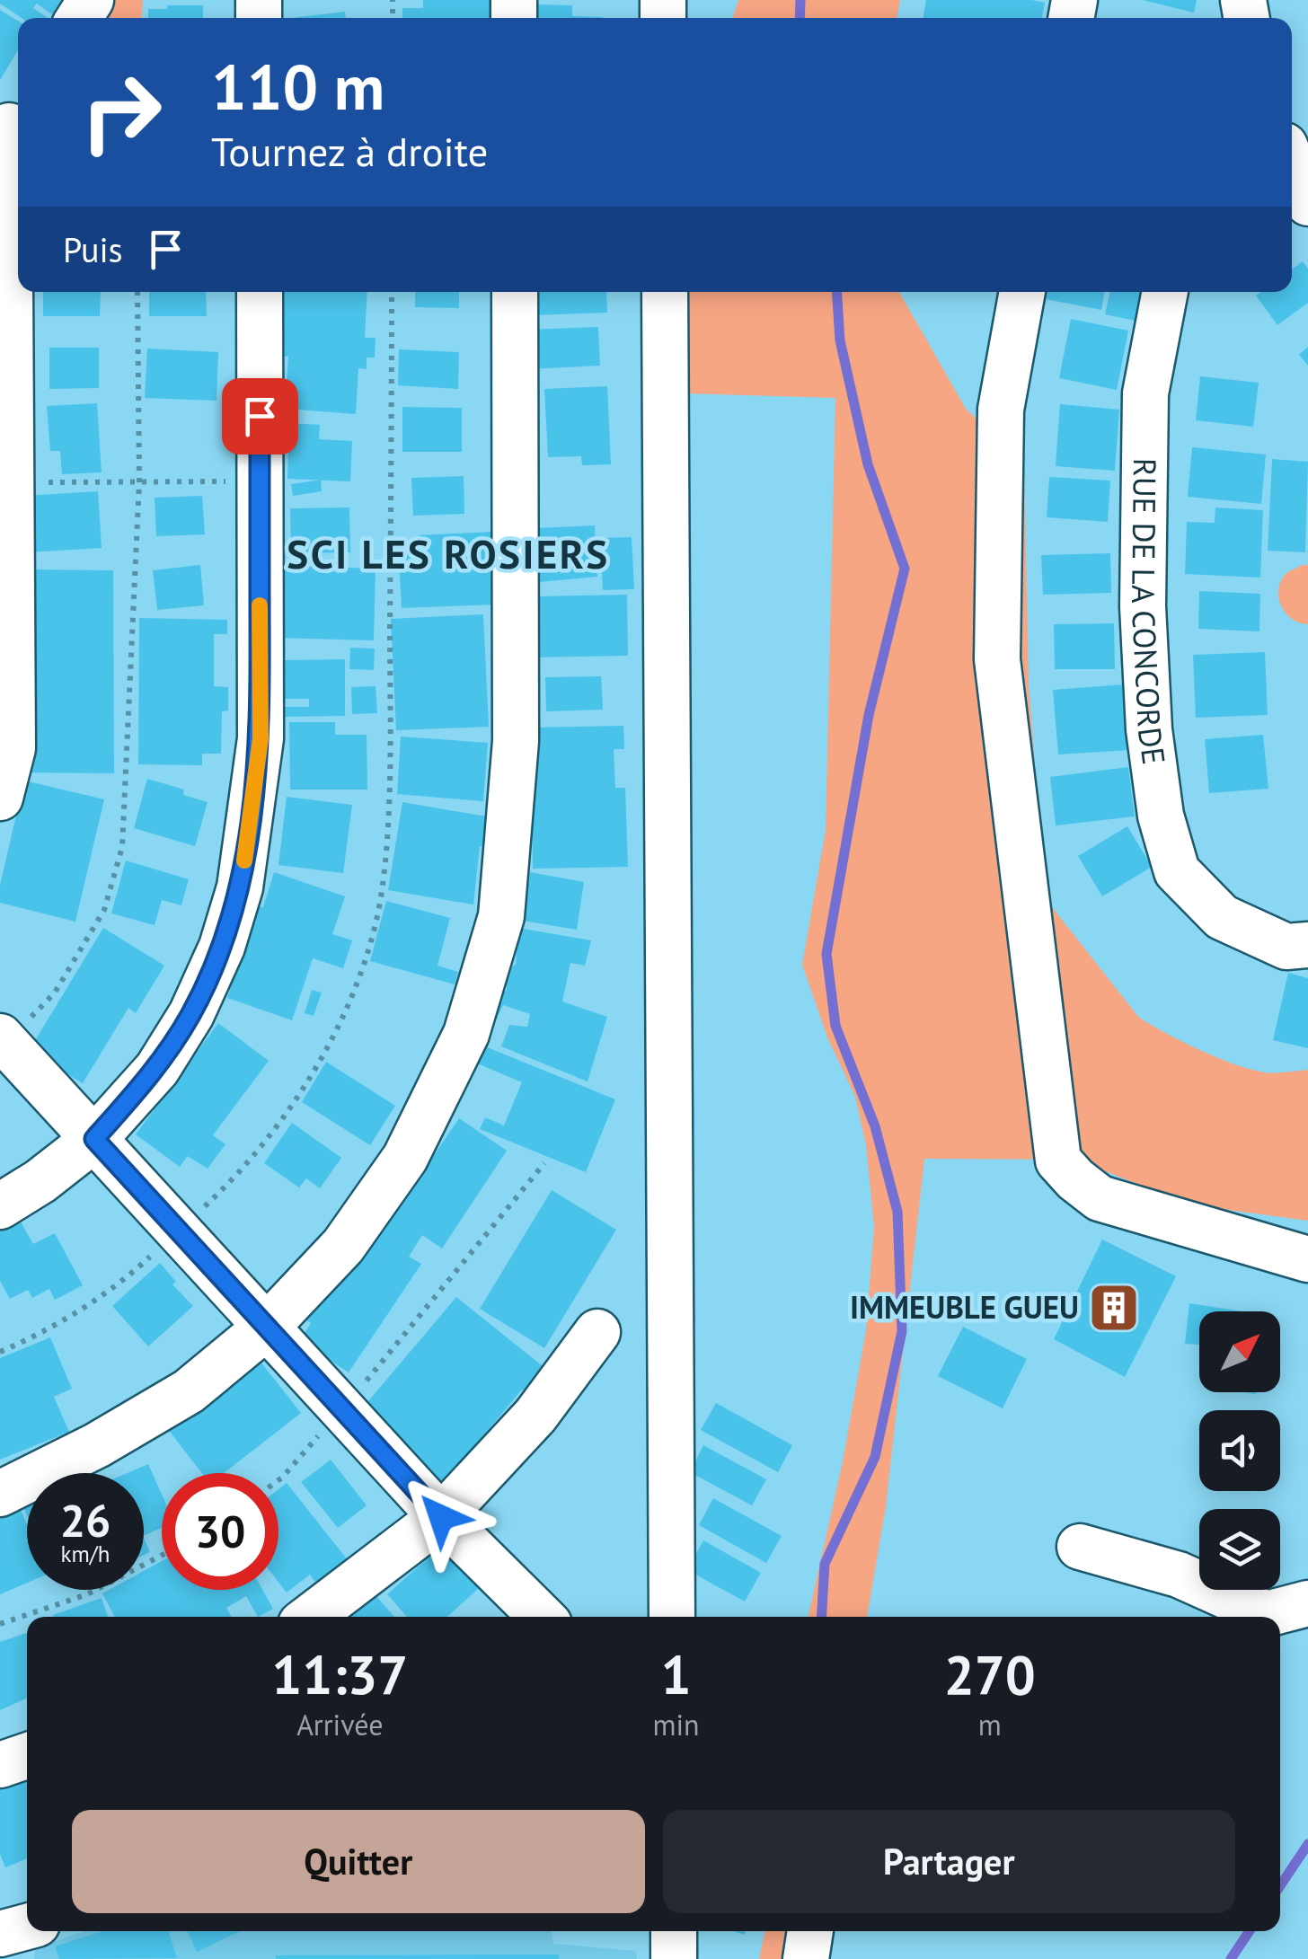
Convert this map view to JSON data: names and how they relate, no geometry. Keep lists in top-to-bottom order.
{
  "streets": {
    "street": ["RUE DE LA CONCORDE"]
  },
  "districts": ["SCI LES ROSIERS"],
  "places": {
    "building": ["IMMEUBLE GUEU"]
  },
  "north": "top right",
  "page": {
    "turn": ["110 m", "Tournez à droite"],
    "then": "Puis",
    "speed": "26 km/h",
    "limit": "30",
    "eta": [
      "11:37",
      "Arrivée",
      "1",
      "min",
      "270",
      "m"
    ],
    "buttons": ["Quitter", "Partager"]
  }
}
